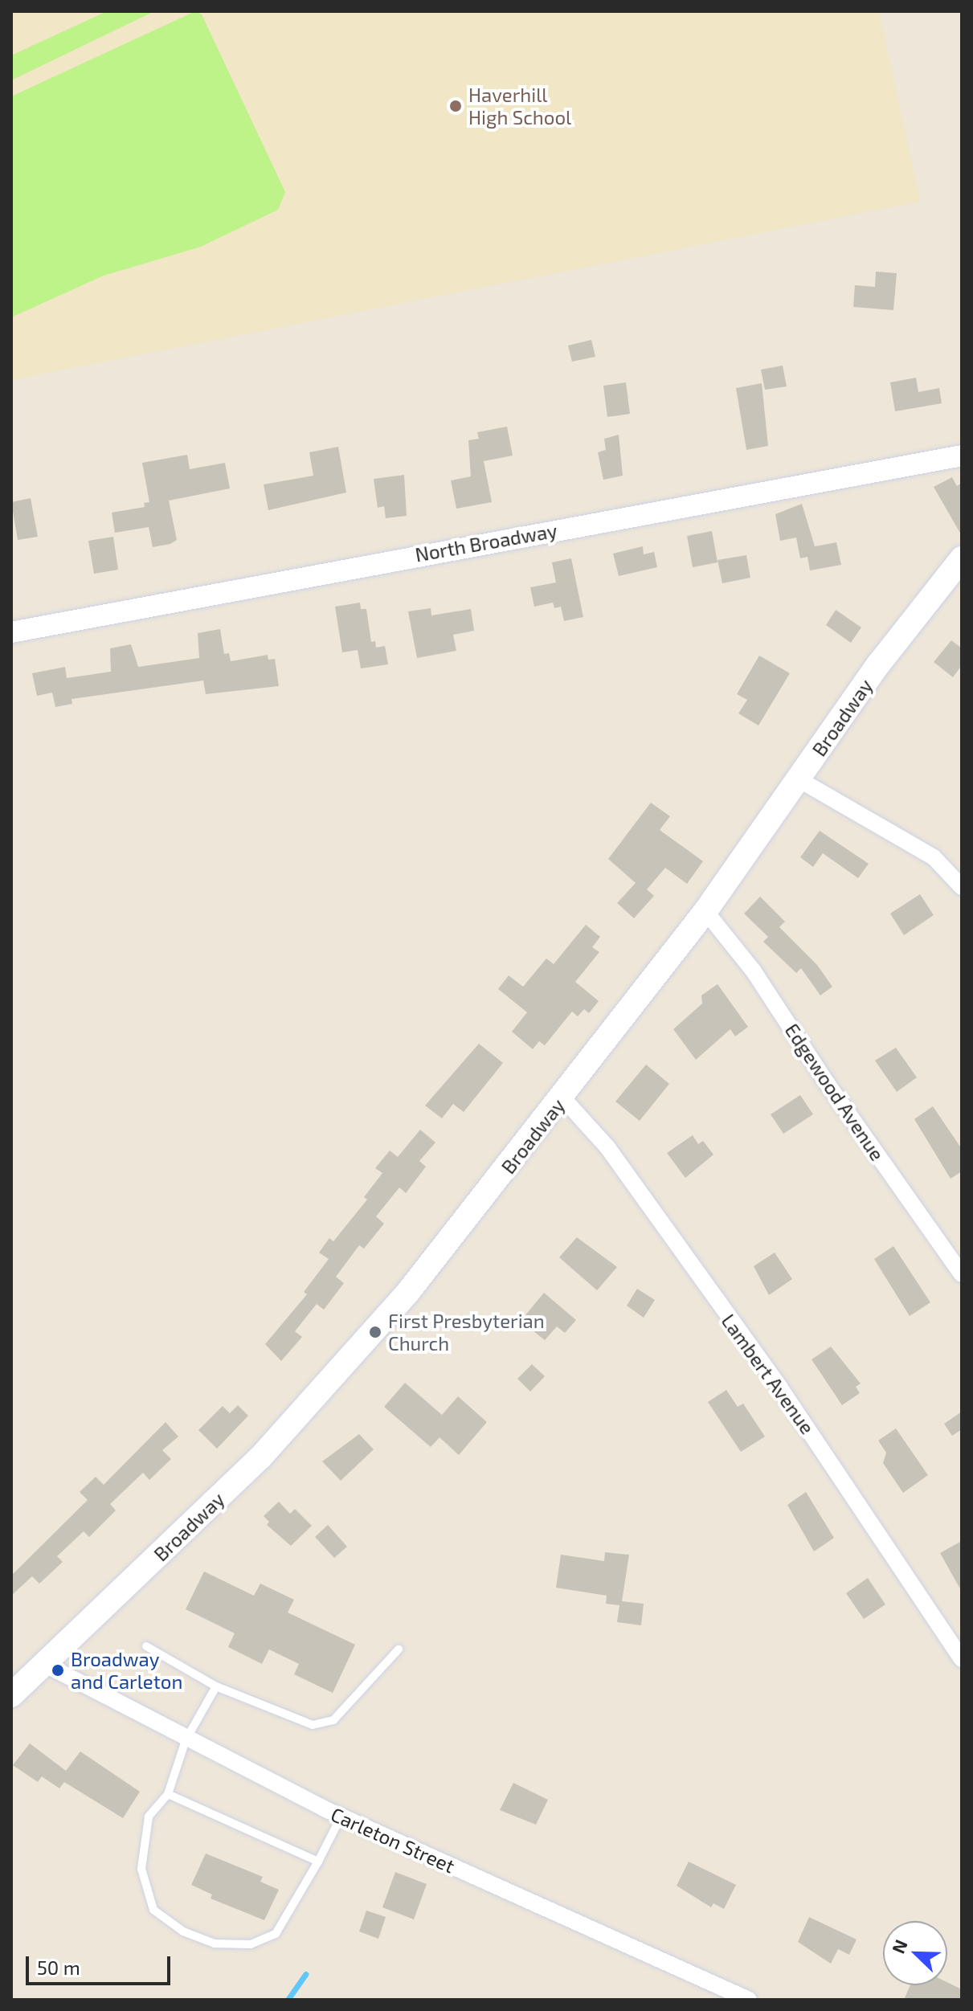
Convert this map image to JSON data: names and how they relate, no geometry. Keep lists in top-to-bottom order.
{
  "streets": {
    "main road": ["Broadway"],
    "street": [
      "North Broadway",
      "Edgewood Avenue",
      "Lambert Avenue",
      "Carleton Street"
    ]
  },
  "crossings": [
    ["Broadway", "Edgewood Avenue"],
    ["Broadway", "Lambert Avenue"],
    ["Broadway", "Carleton Street"]
  ],
  "places": ["Haverhill High School", "First Presbyterian Church", "Broadway and Carleton"],
  "scale_bar": "50 m",
  "north": "top left"
}
